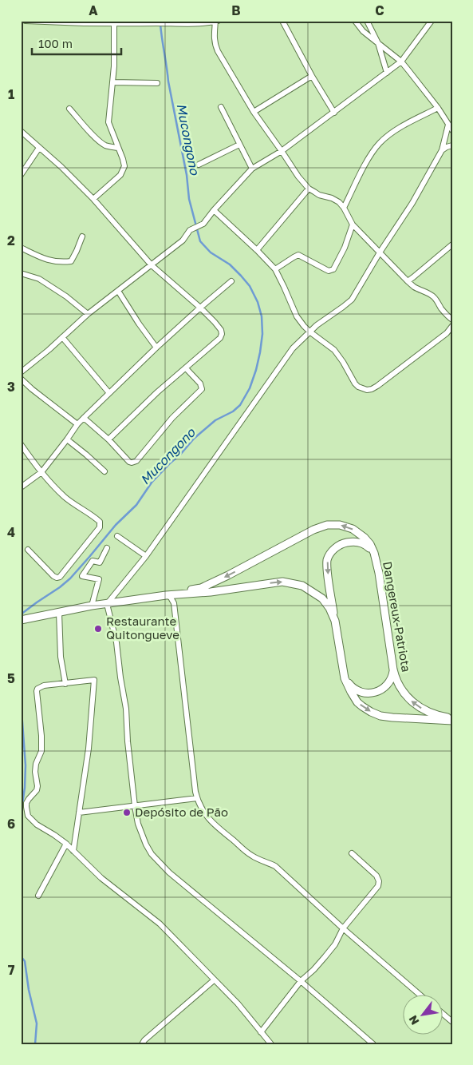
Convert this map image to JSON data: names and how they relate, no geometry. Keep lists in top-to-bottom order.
{
  "streets": {
    "street": ["Dangereux-Patriota"]
  },
  "water": ["Mucongono"],
  "places": ["Restaurante Quitongueve", "Depósito de Pão"],
  "scale_bar": "100 m",
  "north": "bottom left",
  "grid": {
    "columns": ["A", "B", "C"],
    "rows": [
      "1",
      "2",
      "3",
      "4",
      "5",
      "6",
      "7"
    ]
  }
}
